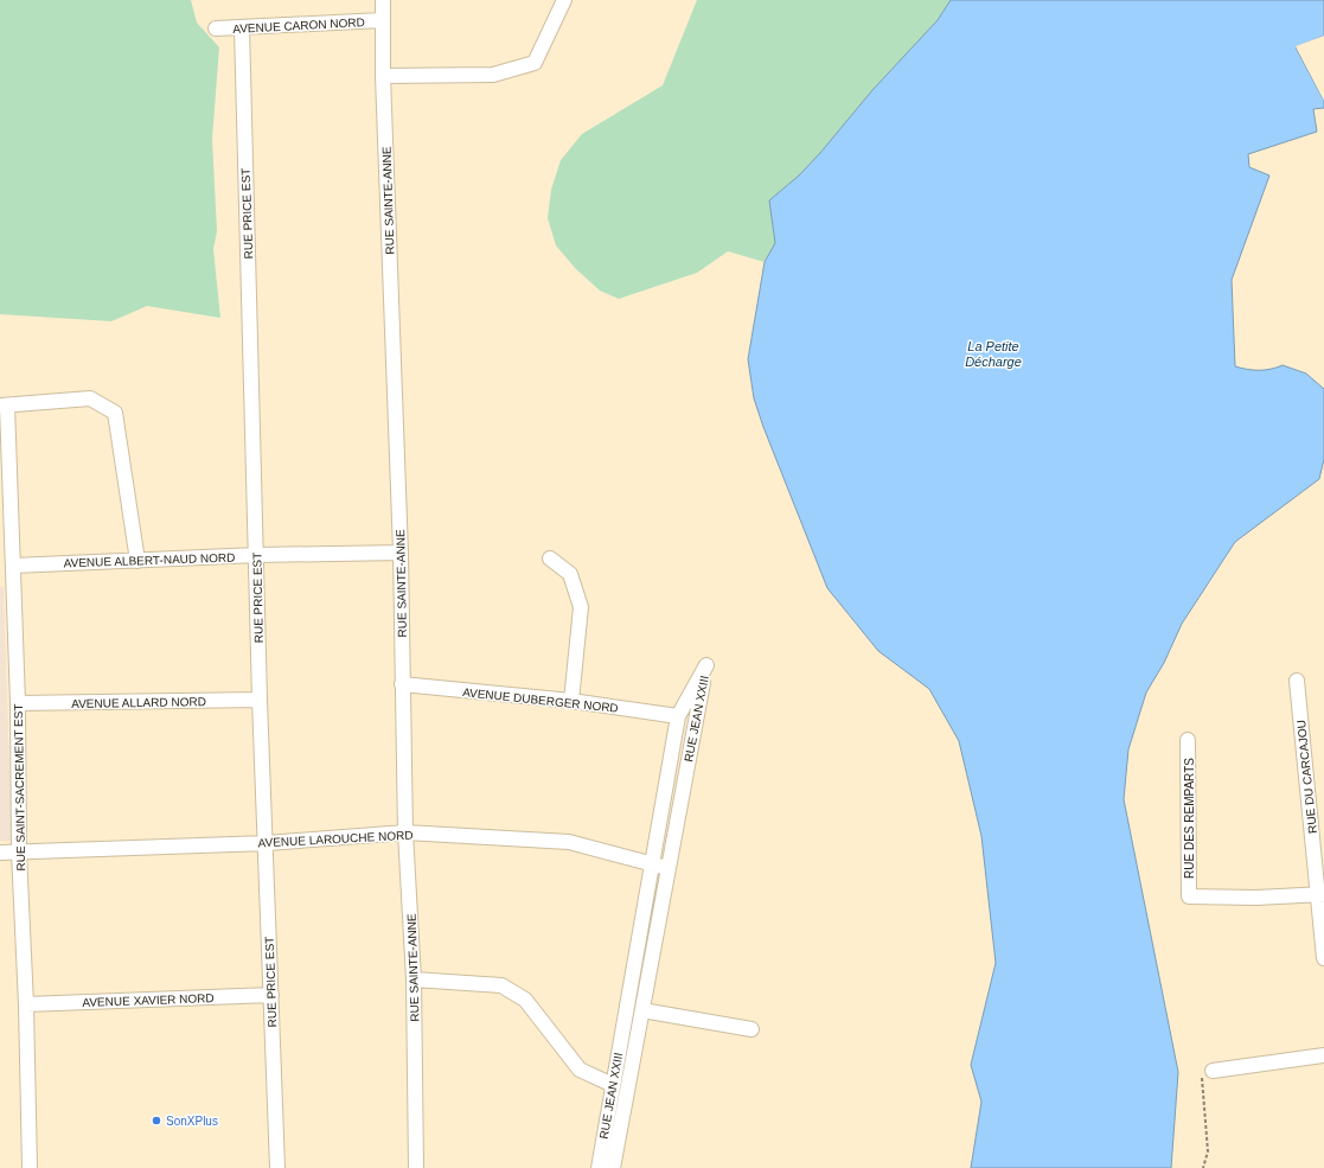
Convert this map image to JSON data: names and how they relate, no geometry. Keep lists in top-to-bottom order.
{
  "streets": {
    "street": [
      "AVENUE CARON NORD",
      "RUE SAINTE-ANNE",
      "RUE PRICE EST",
      "AVENUE ALBERT-NAUD NORD",
      "AVENUE DUBERGER NORD",
      "AVENUE ALLARD NORD",
      "RUE JEAN XXIII",
      "RUE DU CARCAJOU",
      "RUE SAINT-SACREMENT EST",
      "RUE DES REMPARTS",
      "AVENUE LAROUCHE NORD",
      "AVENUE XAVIER NORD"
    ]
  },
  "crossings": [
    ["AVENUE CARON NORD", "RUE SAINTE-ANNE"],
    ["AVENUE CARON NORD", "RUE PRICE EST"],
    ["RUE SAINTE-ANNE", "AVENUE ALBERT-NAUD NORD"],
    ["RUE SAINTE-ANNE", "AVENUE DUBERGER NORD"],
    ["RUE SAINTE-ANNE", "AVENUE LAROUCHE NORD"],
    ["RUE PRICE EST", "AVENUE ALBERT-NAUD NORD"],
    ["RUE PRICE EST", "AVENUE ALLARD NORD"],
    ["RUE PRICE EST", "AVENUE LAROUCHE NORD"],
    ["RUE PRICE EST", "AVENUE XAVIER NORD"],
    ["AVENUE ALBERT-NAUD NORD", "RUE SAINT-SACREMENT EST"],
    ["AVENUE DUBERGER NORD", "RUE JEAN XXIII"],
    ["AVENUE ALLARD NORD", "RUE SAINT-SACREMENT EST"],
    ["RUE JEAN XXIII", "AVENUE LAROUCHE NORD"],
    ["RUE DU CARCAJOU", "RUE DES REMPARTS"],
    ["RUE SAINT-SACREMENT EST", "AVENUE LAROUCHE NORD"],
    ["RUE SAINT-SACREMENT EST", "AVENUE XAVIER NORD"]
  ],
  "water": ["La Petite Décharge"],
  "places": ["SonXPlus"]
}
